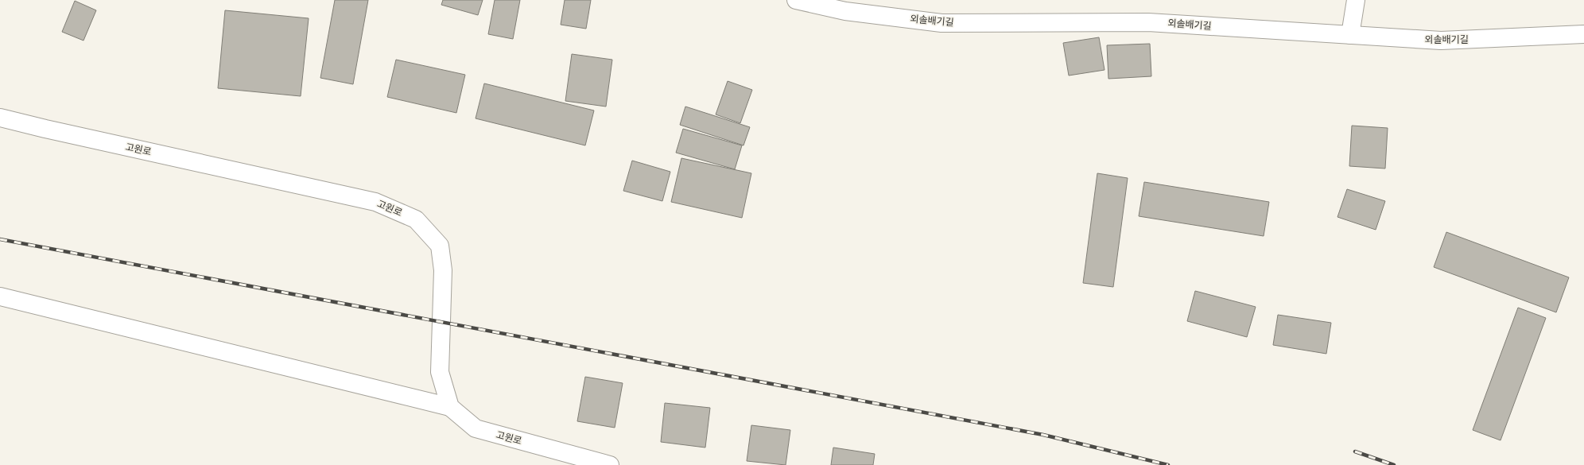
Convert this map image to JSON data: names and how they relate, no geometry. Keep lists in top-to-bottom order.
{
  "streets": {
    "street": ["외솔배기길", "고원로"]
  }
}
